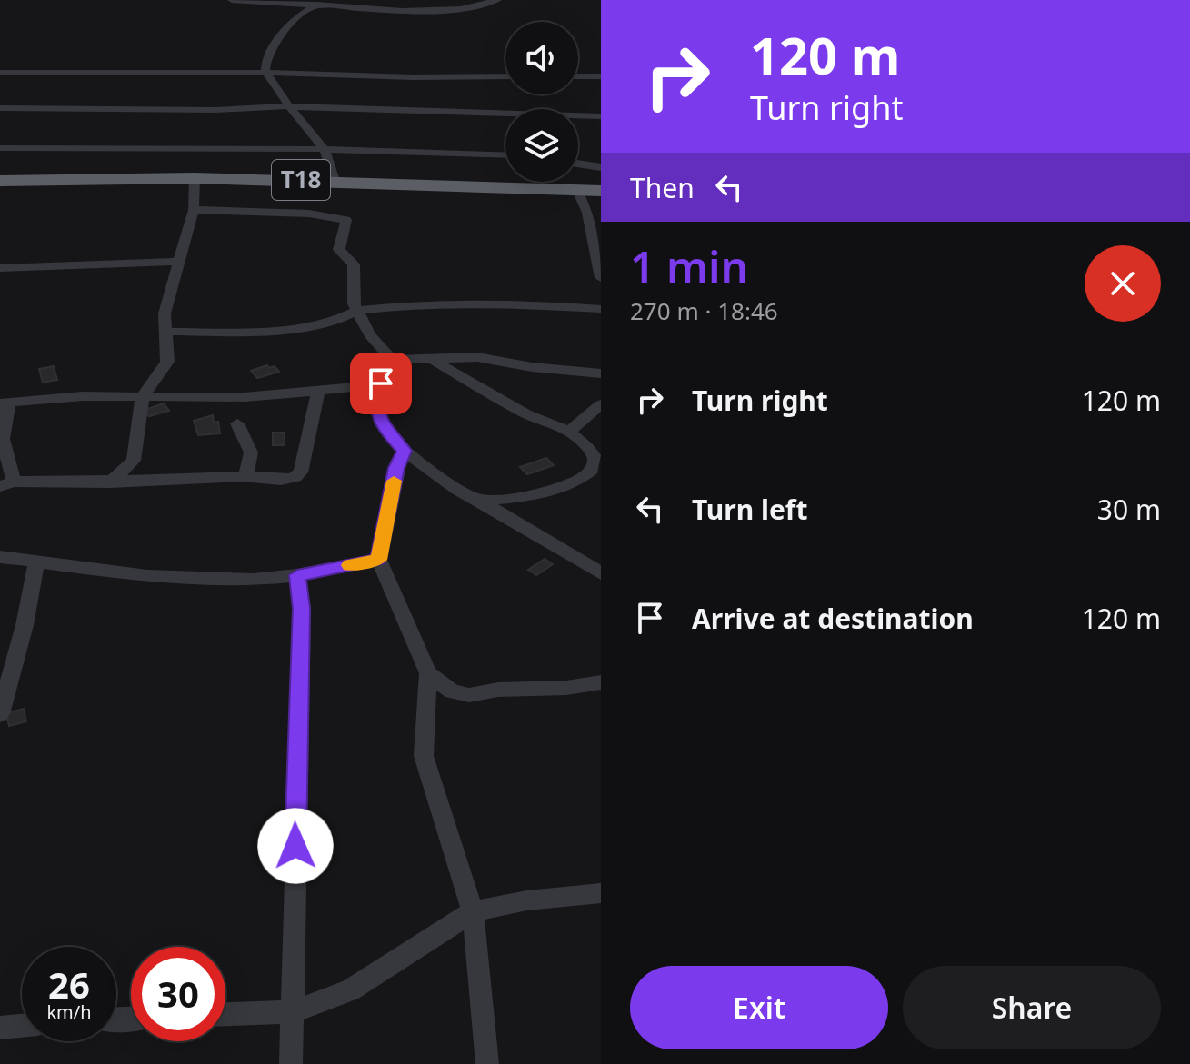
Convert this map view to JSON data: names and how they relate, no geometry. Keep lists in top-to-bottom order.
{
  "streets": {
    "highway": ["T18"]
  },
  "page": {
    "turn": ["120 m", "Turn right"],
    "then": "Then",
    "heading": ["1 min", "270 m · 18:46"],
    "list": [
      {
        "name": "Turn right",
        "value": "120 m"
      },
      {
        "name": "Turn left",
        "value": "30 m"
      },
      {
        "name": "Arrive at destination",
        "value": "120 m"
      }
    ],
    "speed": "26 km/h",
    "limit": "30",
    "buttons": ["Exit", "Share"]
  }
}
